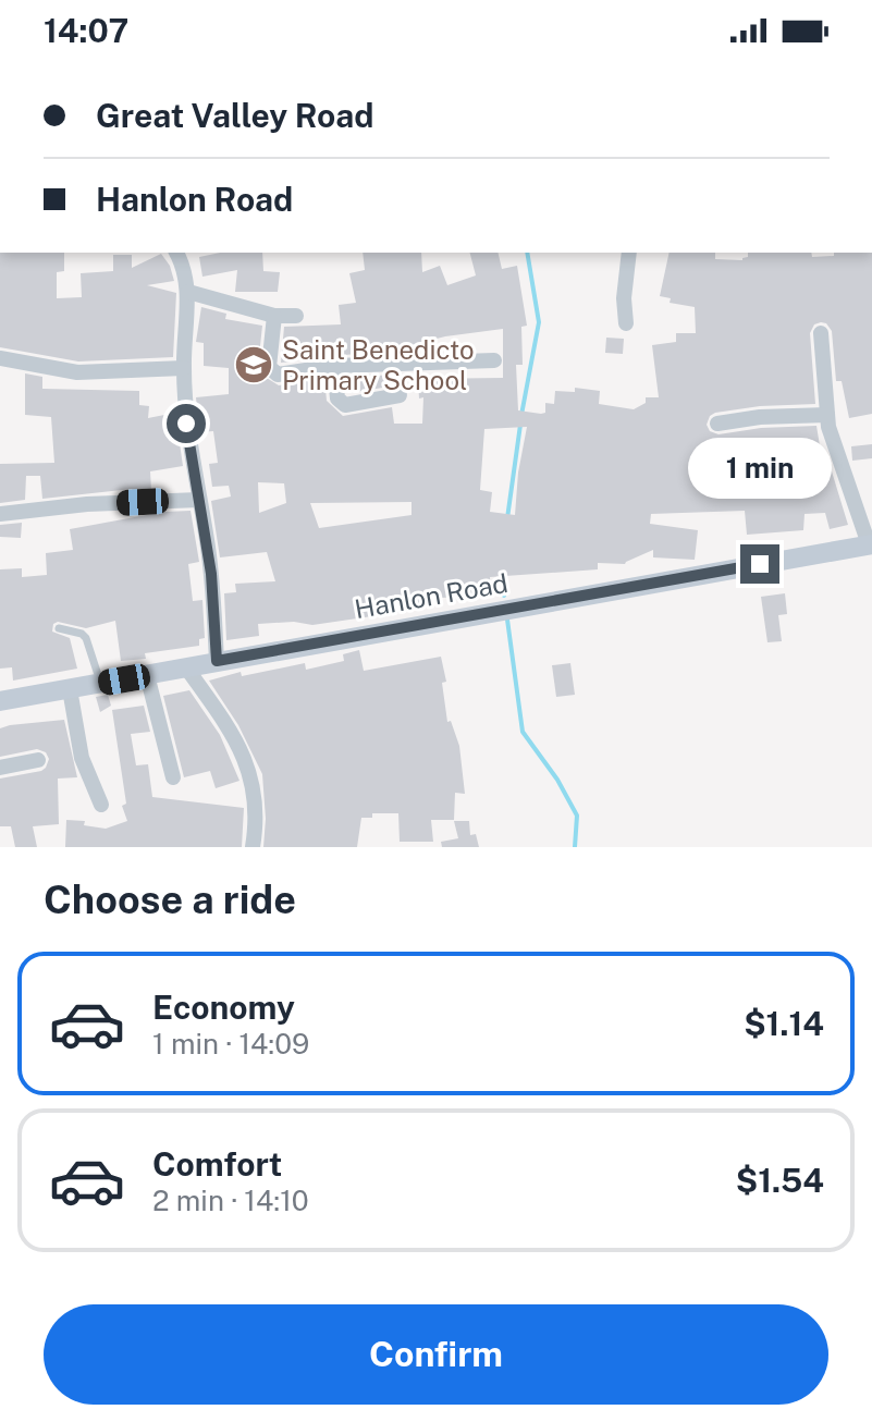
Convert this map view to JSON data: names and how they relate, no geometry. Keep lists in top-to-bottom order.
{
  "streets": {
    "main road": ["Hanlon Road"]
  },
  "places": {
    "school or university": ["Saint Benedicto Primary School"]
  },
  "page": {
    "status": "14:07",
    "banner": ["Great Valley Road", "Hanlon Road"],
    "bubble": "1 min",
    "heading": "Choose a ride",
    "list": [
      {
        "name": "Economy",
        "note": "1 min · 14:09",
        "value": "$1.14"
      },
      {
        "name": "Comfort",
        "note": "2 min · 14:10",
        "value": "$1.54"
      }
    ],
    "buttons": "Confirm"
  }
}
